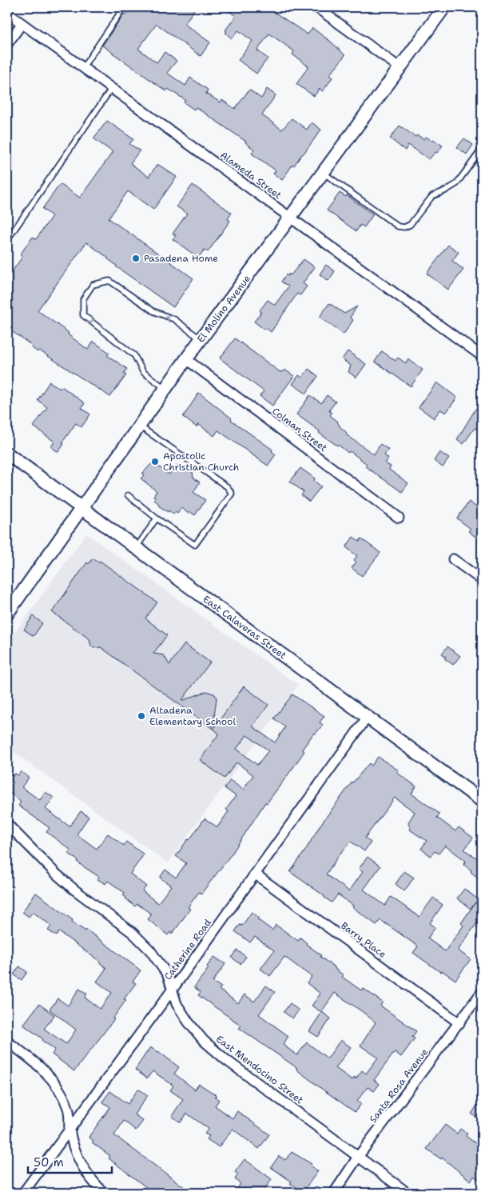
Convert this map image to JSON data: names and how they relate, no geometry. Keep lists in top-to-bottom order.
{
  "streets": {
    "street": [
      "Alameda Street",
      "El Molino Avenue",
      "Colman Street",
      "East Calaveras Street",
      "Barry Place",
      "Catherine Road",
      "East Mendocino Street",
      "Santa Rosa Avenue"
    ]
  },
  "crossings": [
    ["Alameda Street", "El Molino Avenue"],
    ["El Molino Avenue", "Colman Street"],
    ["El Molino Avenue", "East Calaveras Street"],
    ["East Calaveras Street", "Catherine Road"],
    ["Barry Place", "Catherine Road"],
    ["Barry Place", "Santa Rosa Avenue"],
    ["Catherine Road", "East Mendocino Street"],
    ["East Mendocino Street", "Santa Rosa Avenue"]
  ],
  "places": ["Pasadena Home", "Apostolic Christian Church", "Altadena Elementary School"],
  "scale_bar": "50 m"
}
